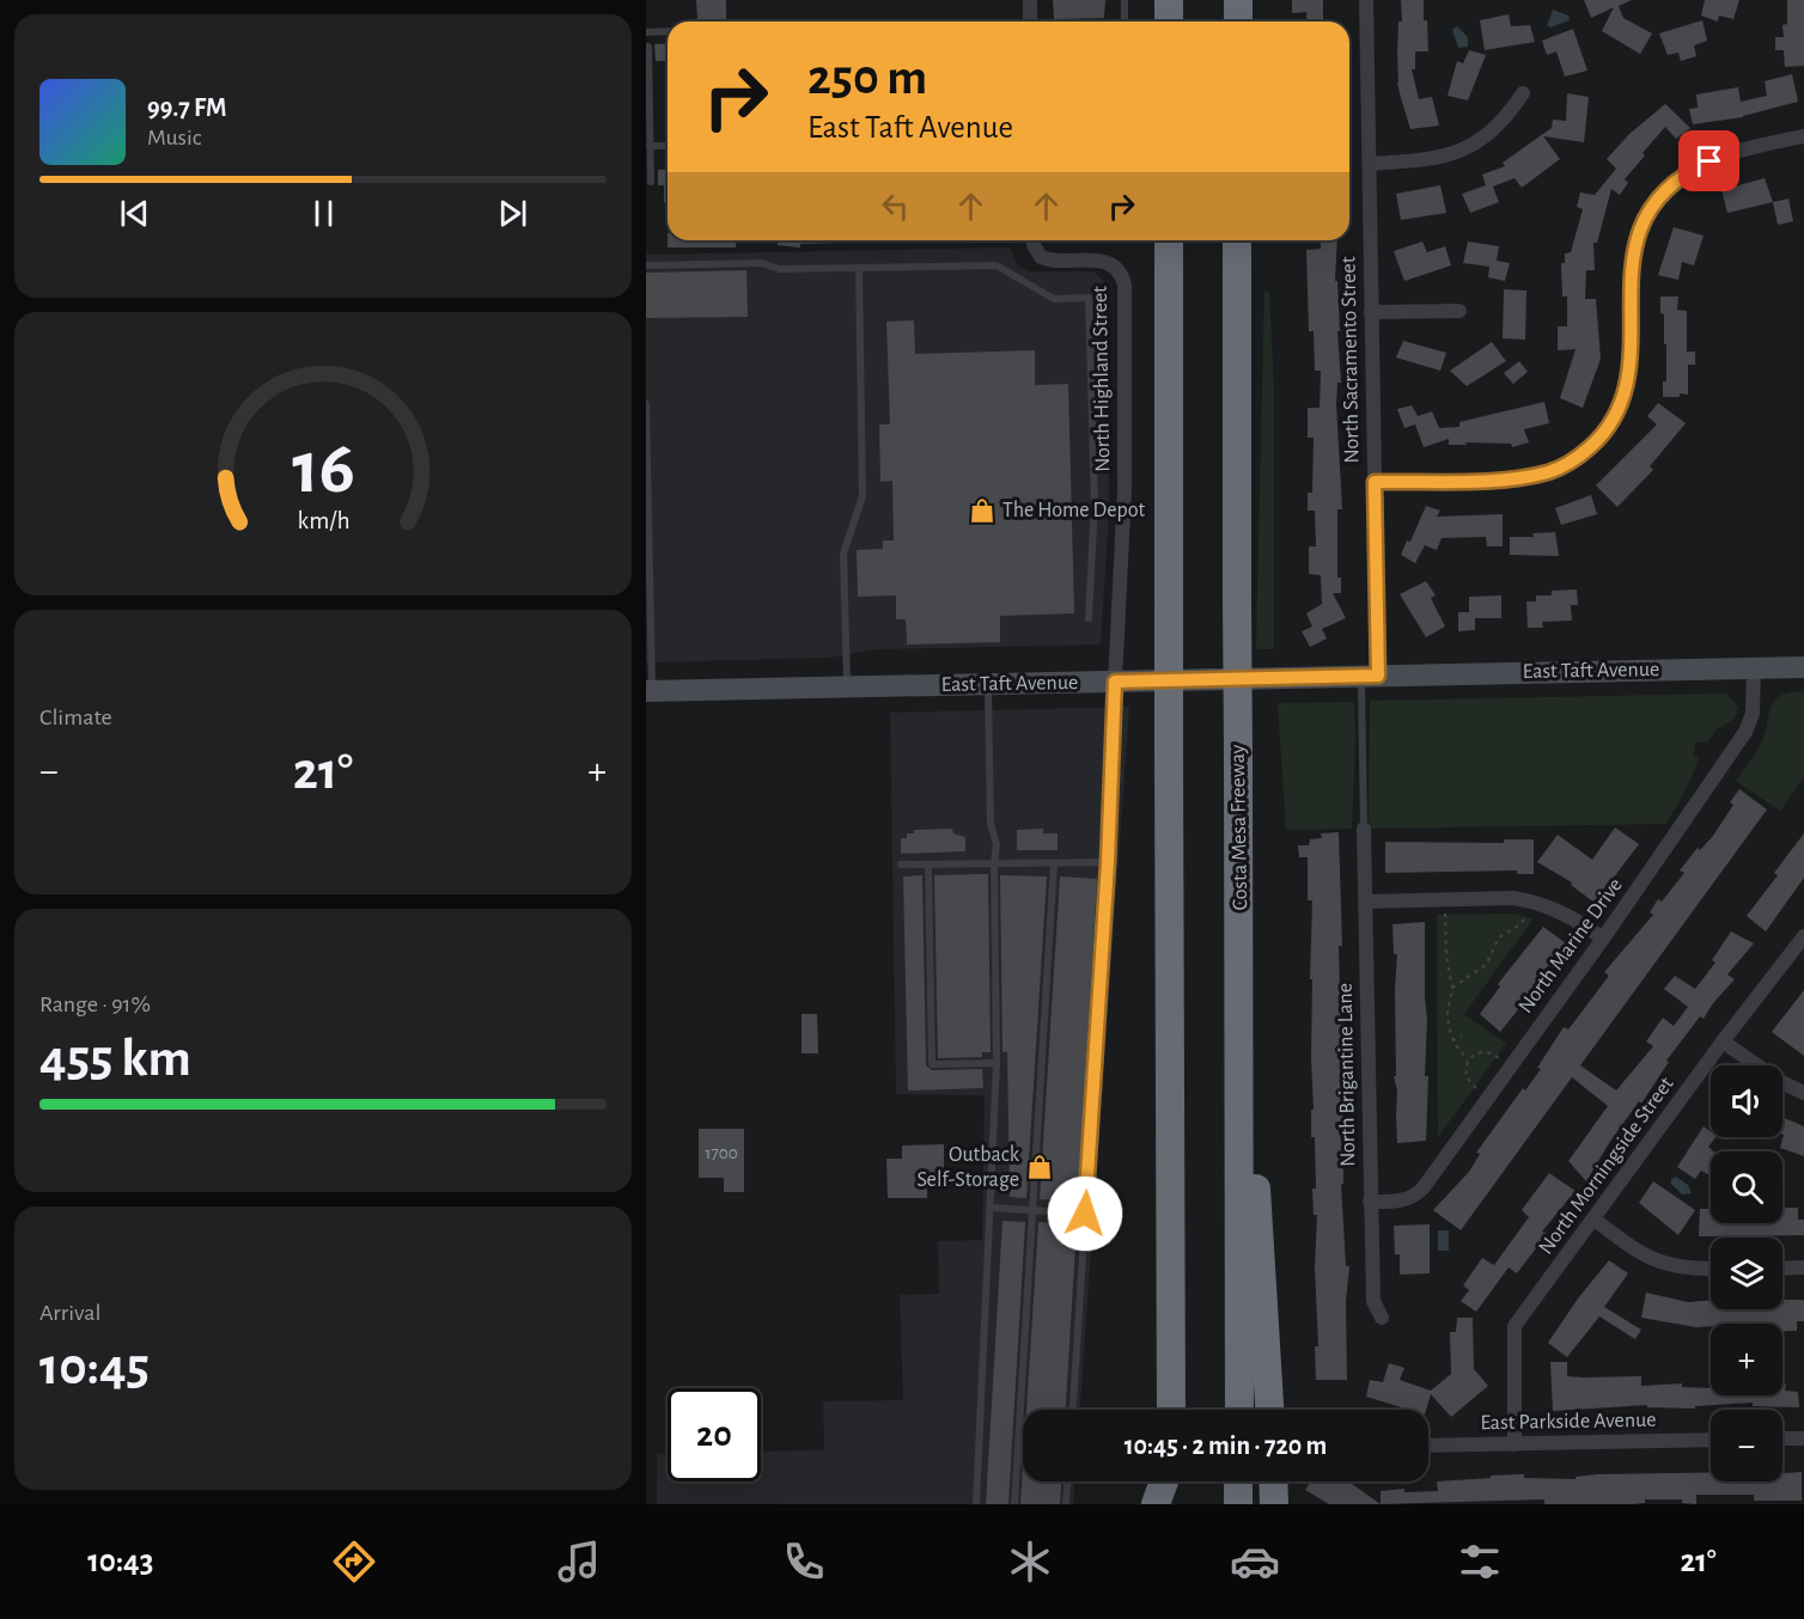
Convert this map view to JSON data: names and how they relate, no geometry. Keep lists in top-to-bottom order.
{
  "streets": {
    "highway": ["Costa Mesa Freeway"],
    "main road": ["East Taft Avenue"],
    "street": [
      "North Sacramento Street",
      "North Highland Street",
      "North Marine Drive",
      "North Brigantine Lane",
      "North Morningside Street",
      "East Parkside Avenue"
    ]
  },
  "crossings": [
    ["North Sacramento Street", "East Taft Avenue"],
    ["North Highland Street", "East Taft Avenue"],
    ["East Taft Avenue", "North Marine Drive"],
    ["North Marine Drive", "North Brigantine Lane"],
    ["North Morningside Street", "East Parkside Avenue"]
  ],
  "places": {
    "shop": ["The Home Depot", "Outback Self-Storage"]
  },
  "house_numbers": ["1700"],
  "page": {
    "turn": ["250 m", "East Taft Avenue"],
    "song": ["99.7 FM", "Music"],
    "tile": [
      "Climate",
      ["Range · 91%", "455 km"],
      ["Arrival", "10:45"]
    ],
    "heat": ["−", "21°", "+"],
    "map_buttons": ["+", "−"],
    "limit": "20",
    "trip": "10:45 · 2 min · 720 m",
    "tabs": ["10:43", "21°"],
    "gauge": ["16", "km/h"]
  }
}
